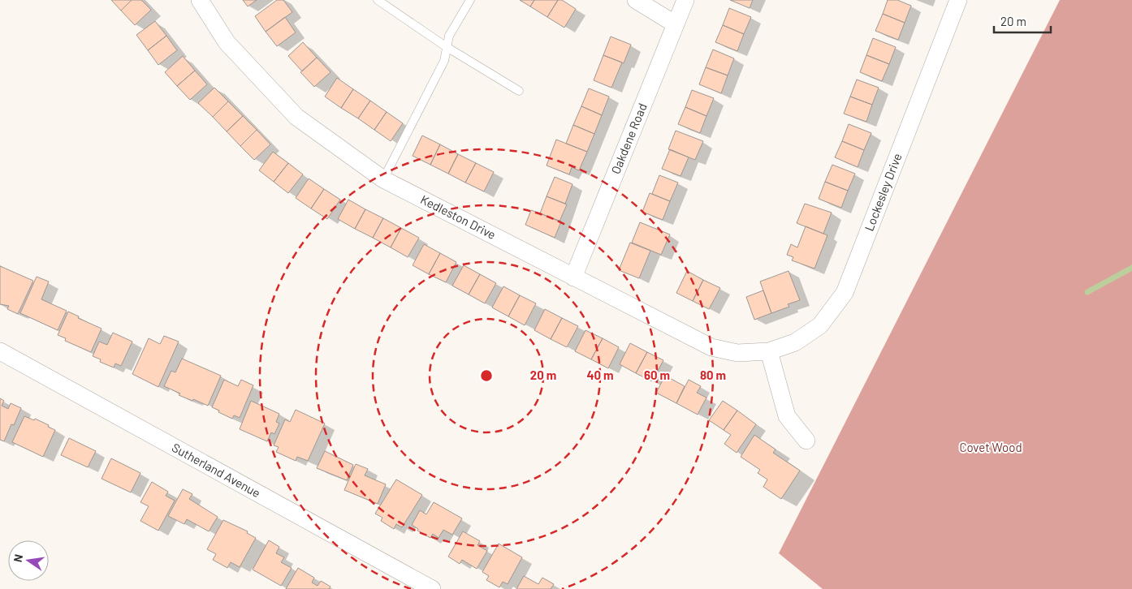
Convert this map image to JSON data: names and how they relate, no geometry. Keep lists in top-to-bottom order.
{
  "streets": {
    "street": [
      "Oakdene Road",
      "Lockesley Drive",
      "Kedleston Drive",
      "Sutherland Avenue"
    ]
  },
  "crossings": [
    ["Oakdene Road", "Kedleston Drive"],
    ["Lockesley Drive", "Kedleston Drive"]
  ],
  "parks": ["Covet Wood"],
  "scale_bar": "20 m",
  "north": "left",
  "rings": [
    "20 m",
    "40 m",
    "60 m",
    "80 m"
  ]
}
